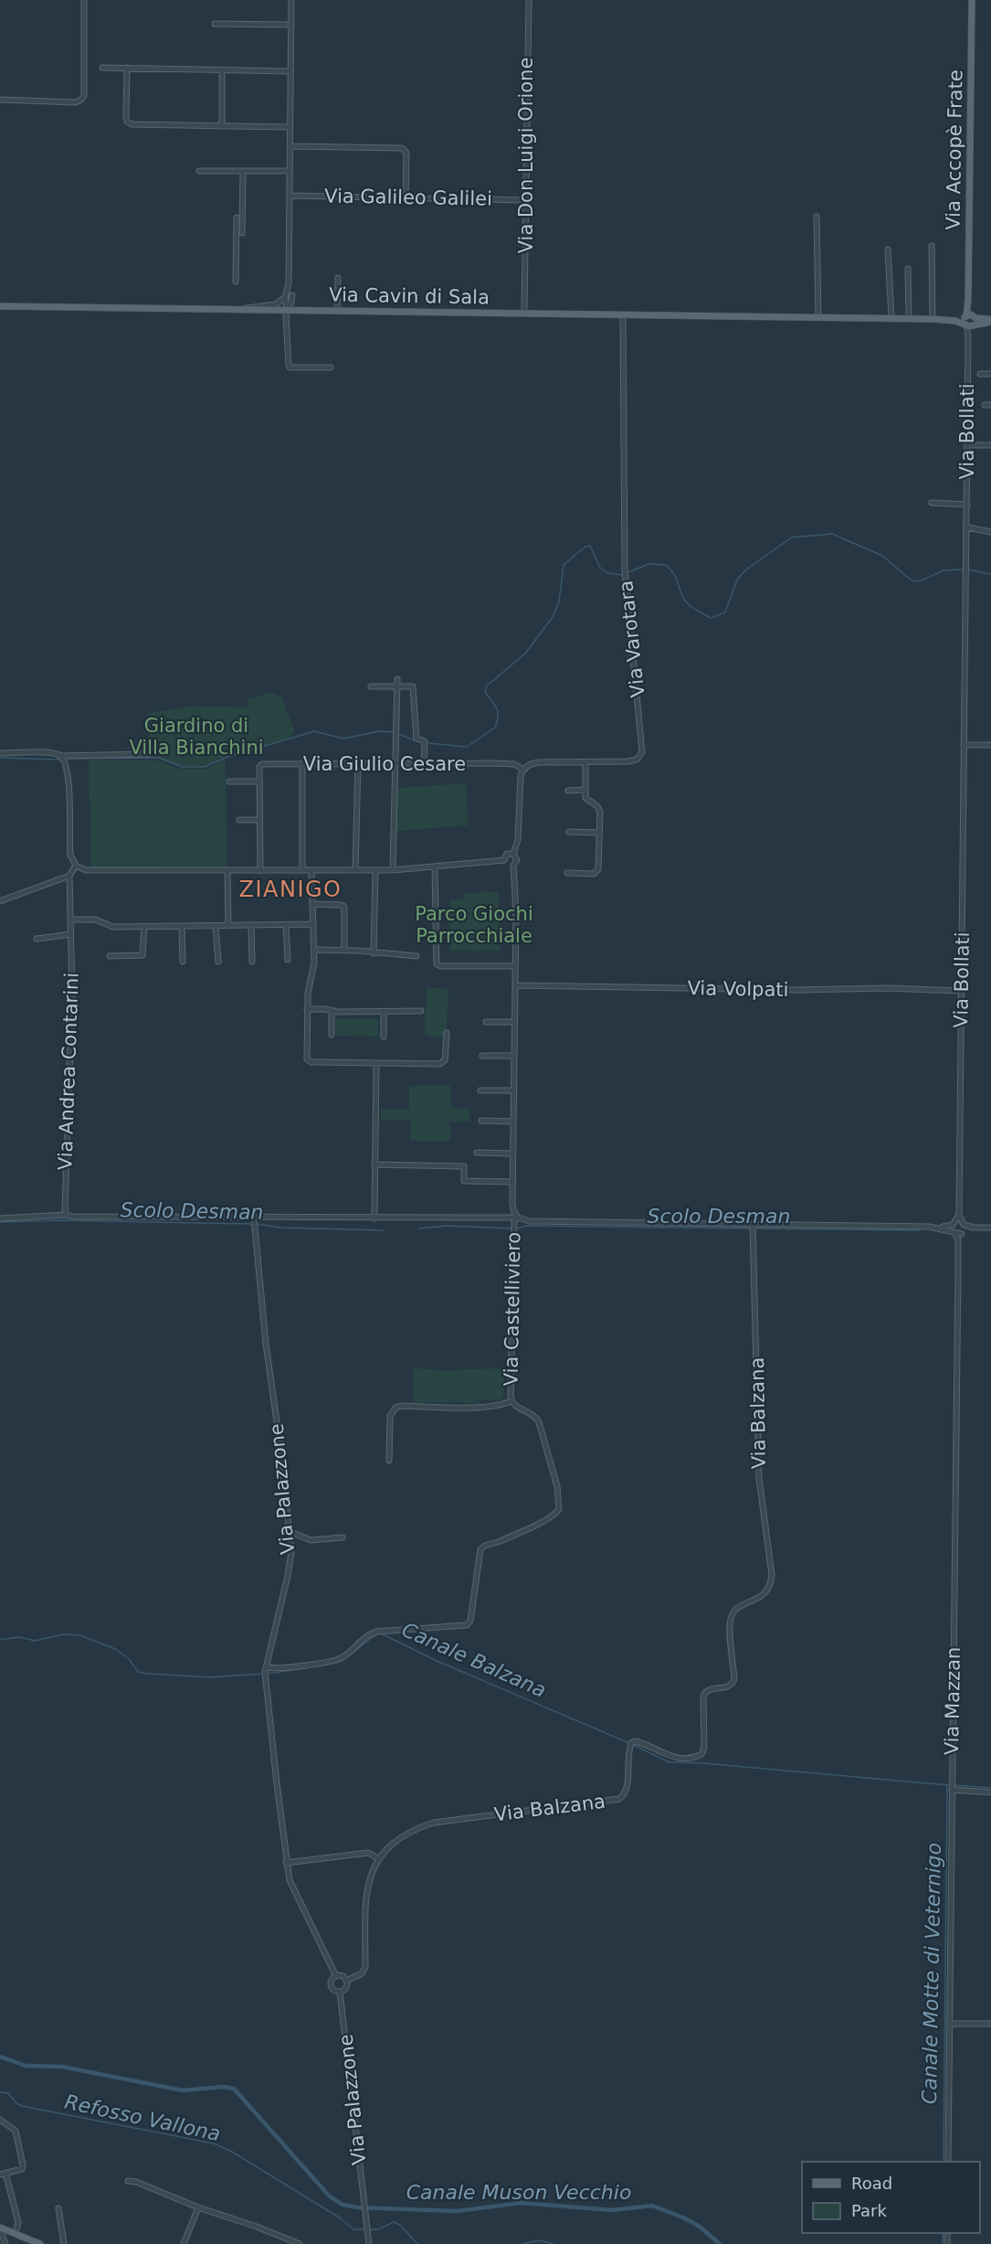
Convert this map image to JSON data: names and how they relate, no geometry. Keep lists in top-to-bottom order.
{
  "streets": {
    "main road": ["Via Accopè Frate", "Via Cavin di Sala"],
    "street": [
      "Via Don Luigi Orione",
      "Via Galileo Galilei",
      "Via Bollati",
      "Via Varotara",
      "Via Giulio Cesare",
      "Via Volpati",
      "Via Andrea Contarini",
      "Via Castelliviero",
      "Via Balzana",
      "Via Palazzone",
      "Via Mazzan"
    ]
  },
  "crossings": [
    ["Via Accopè Frate", "Via Cavin di Sala"],
    ["Via Accopè Frate", "Via Bollati"],
    ["Via Don Luigi Orione", "Via Galileo Galilei"],
    ["Via Cavin di Sala", "Via Bollati"],
    ["Via Cavin di Sala", "Via Varotara"],
    ["Via Bollati", "Via Volpati"],
    ["Via Varotara", "Via Giulio Cesare"],
    ["Via Castelliviero", "Via Palazzone"],
    ["Via Balzana", "Via Palazzone"]
  ],
  "districts": ["ZIANIGO"],
  "water": [
    "Scolo Desman",
    "Canale Balzana",
    "Canale Motte di Veternigo",
    "Refosso Vallona",
    "Canale Muson Vecchio"
  ],
  "parks": ["Giardino di Villa Bianchini", "Parco Giochi Parrocchiale"],
  "legend": ["Road", "Park"]
}
